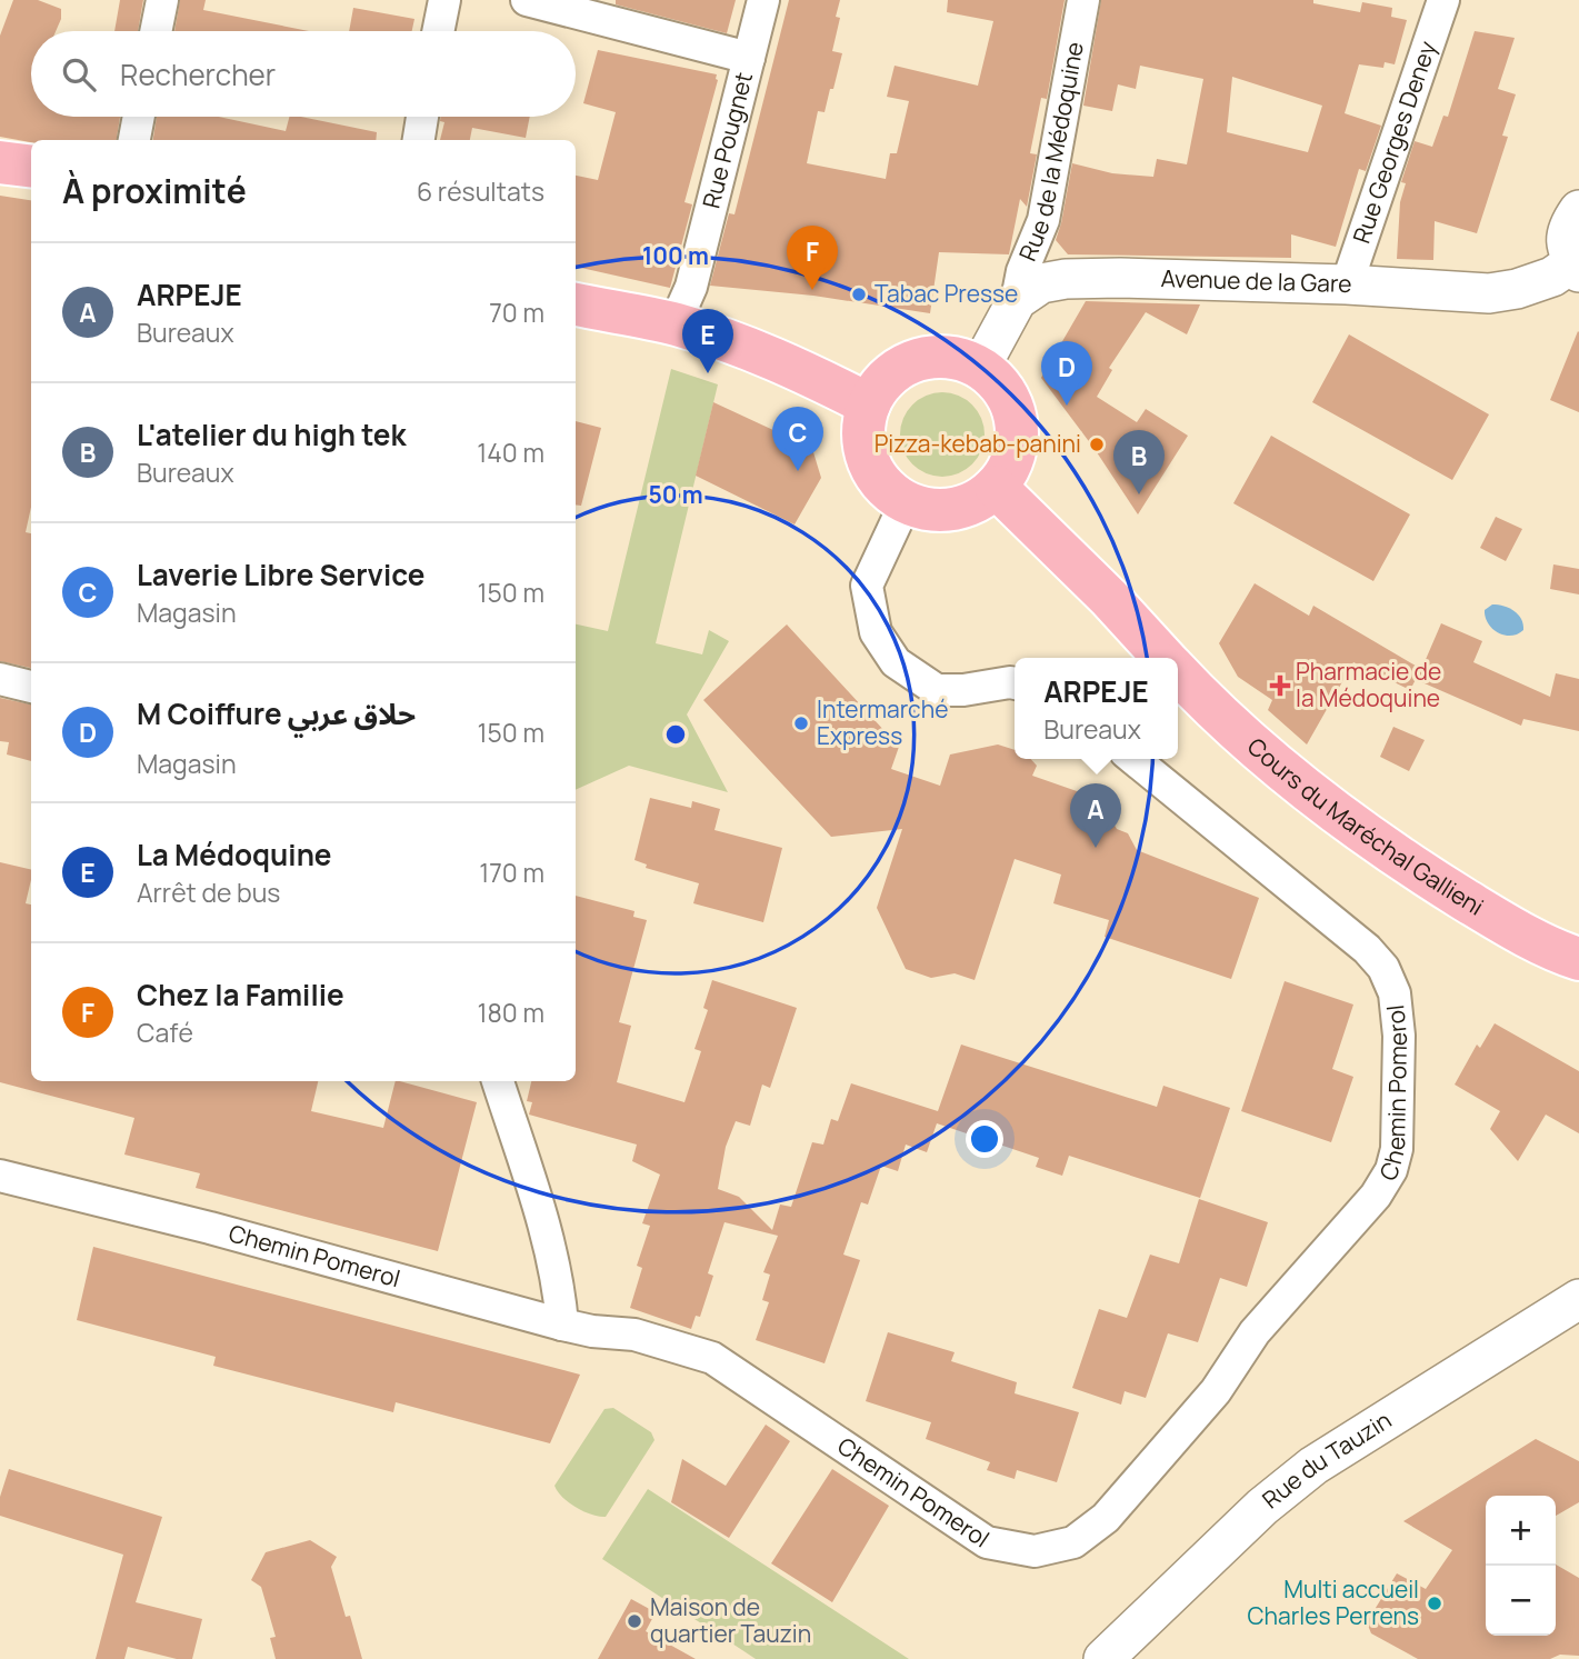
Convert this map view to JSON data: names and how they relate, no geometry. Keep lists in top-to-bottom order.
{
  "streets": {
    "main road": ["Cours du Maréchal Gallieni"],
    "street": [
      "Rue Pougnet",
      "Rue Georges Deney",
      "Rue de la Médoquine",
      "Avenue de la Gare",
      "Chemin Pomerol",
      "Rue du Tauzin"
    ]
  },
  "crossings": [
    ["Rue Georges Deney", "Avenue de la Gare"],
    ["Rue de la Médoquine", "Avenue de la Gare"]
  ],
  "places": {
    "other": [
      "Tabac Presse",
      "Pizza-kebab-panini",
      "Intermarché Express",
      "Multi accueil Charles Perrens",
      "Maison de quartier Tauzin"
    ],
    "health": ["Pharmacie de la Médoquine"]
  },
  "page": {
    "search": "Rechercher",
    "heading": ["À proximité", "6 résultats"],
    "pins": [
      "F",
      "E",
      "D",
      "C",
      "B",
      "A"
    ],
    "list": [
      {
        "mark": "A",
        "name": "ARPEJE",
        "note": "Bureaux",
        "value": "70 m"
      },
      {
        "mark": "B",
        "name": "L'atelier du high tek",
        "note": "Bureaux",
        "value": "140 m"
      },
      {
        "mark": "C",
        "name": "Laverie Libre Service",
        "note": "Magasin",
        "value": "150 m"
      },
      {
        "mark": "D",
        "name": "M Coiffure حلاق عربي",
        "note": "Magasin",
        "value": "150 m"
      },
      {
        "mark": "E",
        "name": "La Médoquine",
        "note": "Arrêt de bus",
        "value": "170 m"
      },
      {
        "mark": "F",
        "name": "Chez la Familie",
        "note": "Café",
        "value": "180 m"
      }
    ],
    "popup": ["ARPEJE", "Bureaux"],
    "map_buttons": ["+", "−"]
  },
  "rings": ["100 m", "50 m"]
}
